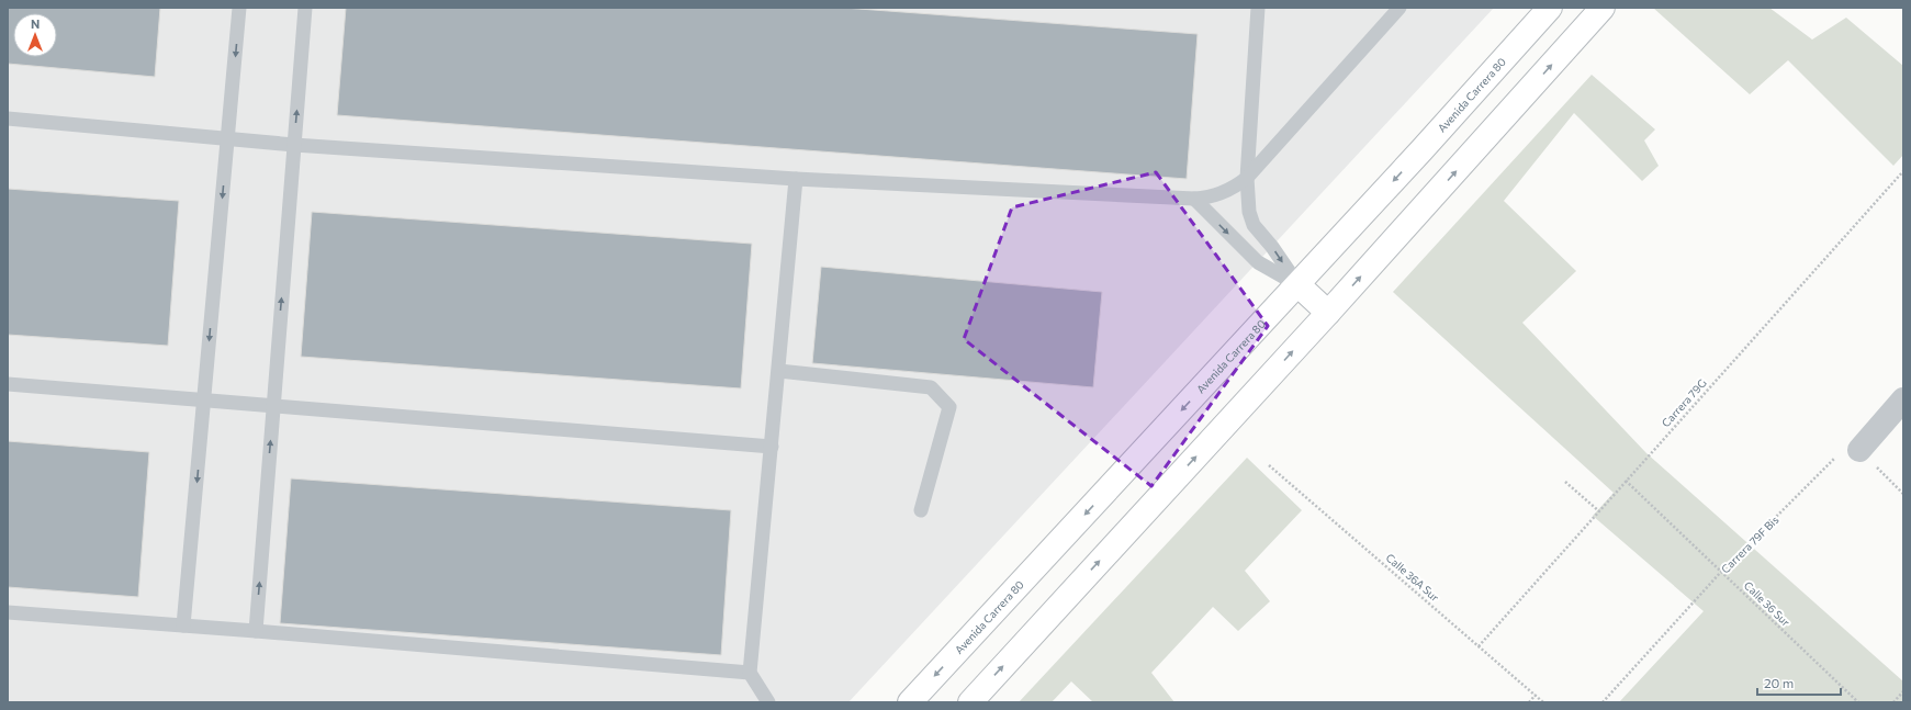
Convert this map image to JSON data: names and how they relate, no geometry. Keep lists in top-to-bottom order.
{
  "streets": {
    "main road": ["Avenida Carrera 80"],
    "path": [
      "Carrera 79G",
      "Carrera 79F Bis",
      "Calle 36A Sur",
      "Calle 36 Sur"
    ]
  },
  "crossings": [
    ["Carrera 79G", "Calle 36A Sur"],
    ["Carrera 79G", "Calle 36 Sur"],
    ["Carrera 79F Bis", "Calle 36 Sur"]
  ],
  "scale_bar": "20 m",
  "north": "top"
}
